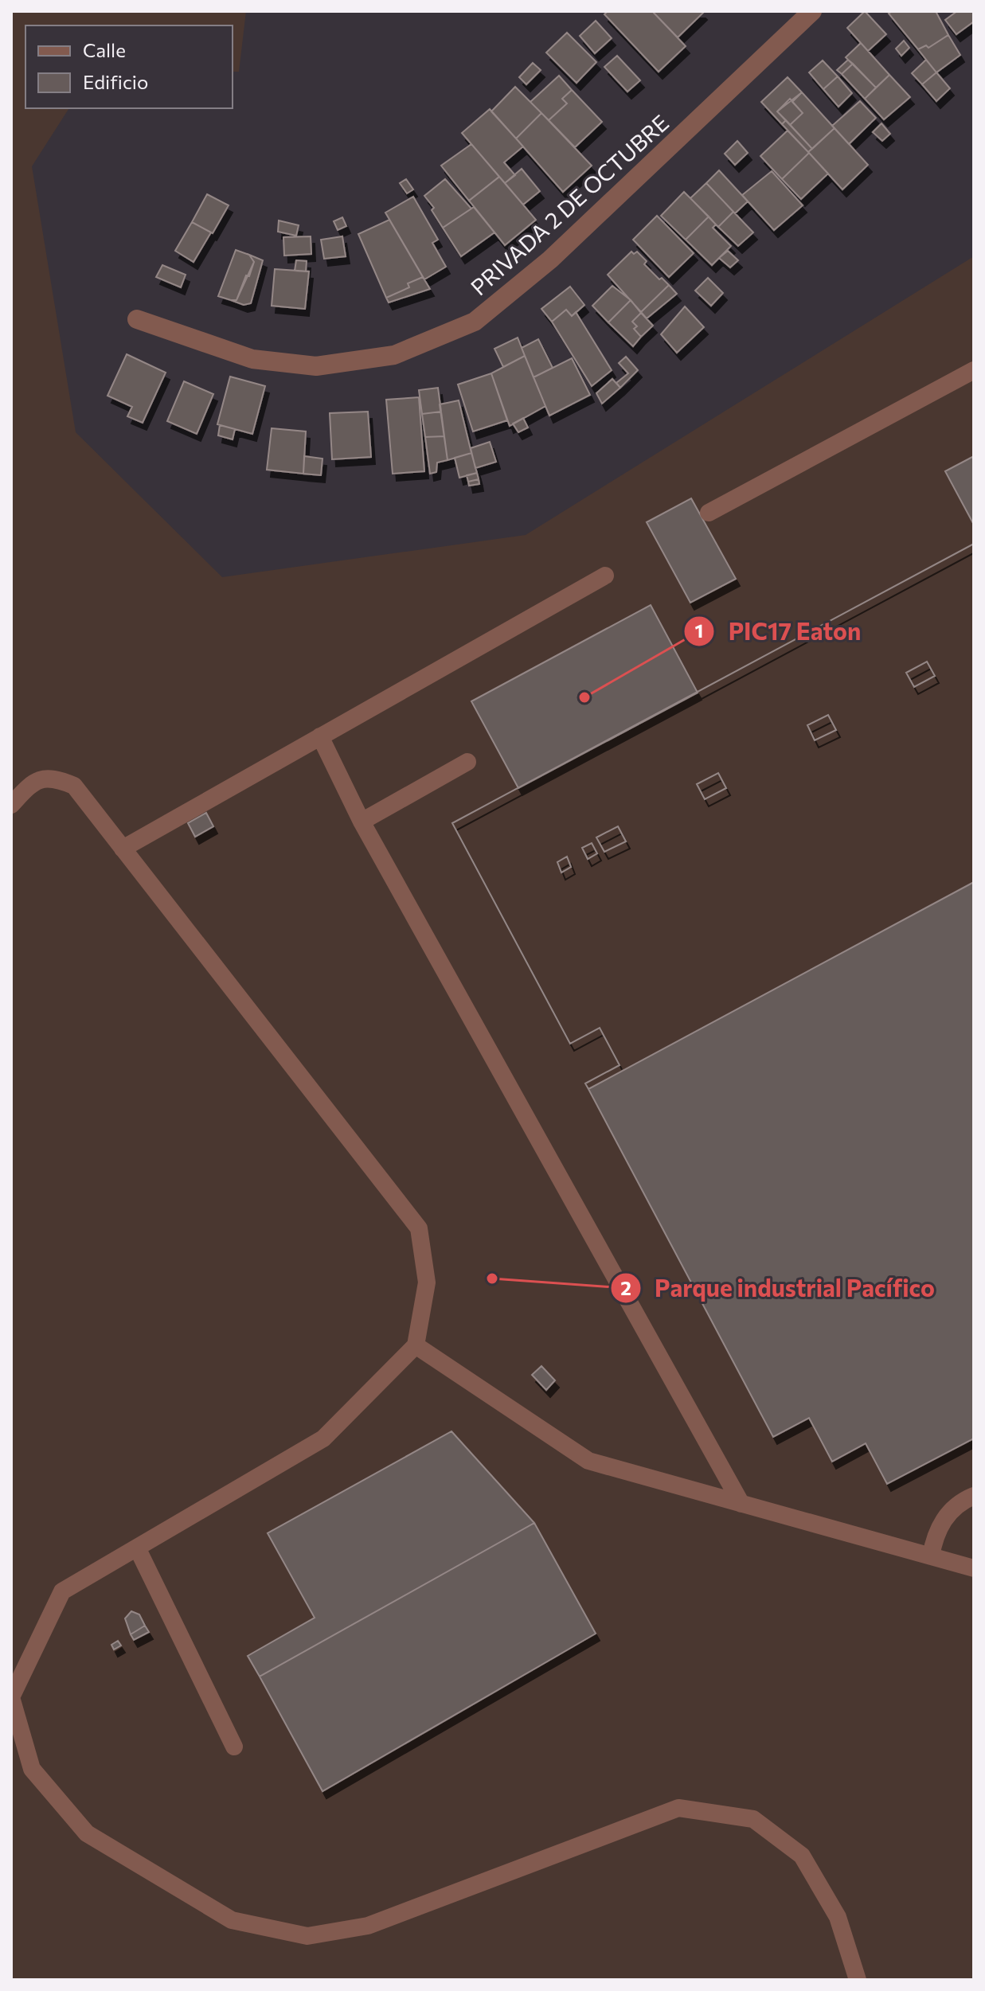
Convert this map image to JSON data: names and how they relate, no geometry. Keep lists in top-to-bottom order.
{
  "streets": {
    "street": ["PRIVADA 2 DE OCTUBRE"]
  },
  "places": ["PIC17 Eaton", "Parque industrial Pacífico"],
  "legend": ["Calle", "Edificio"]
}
